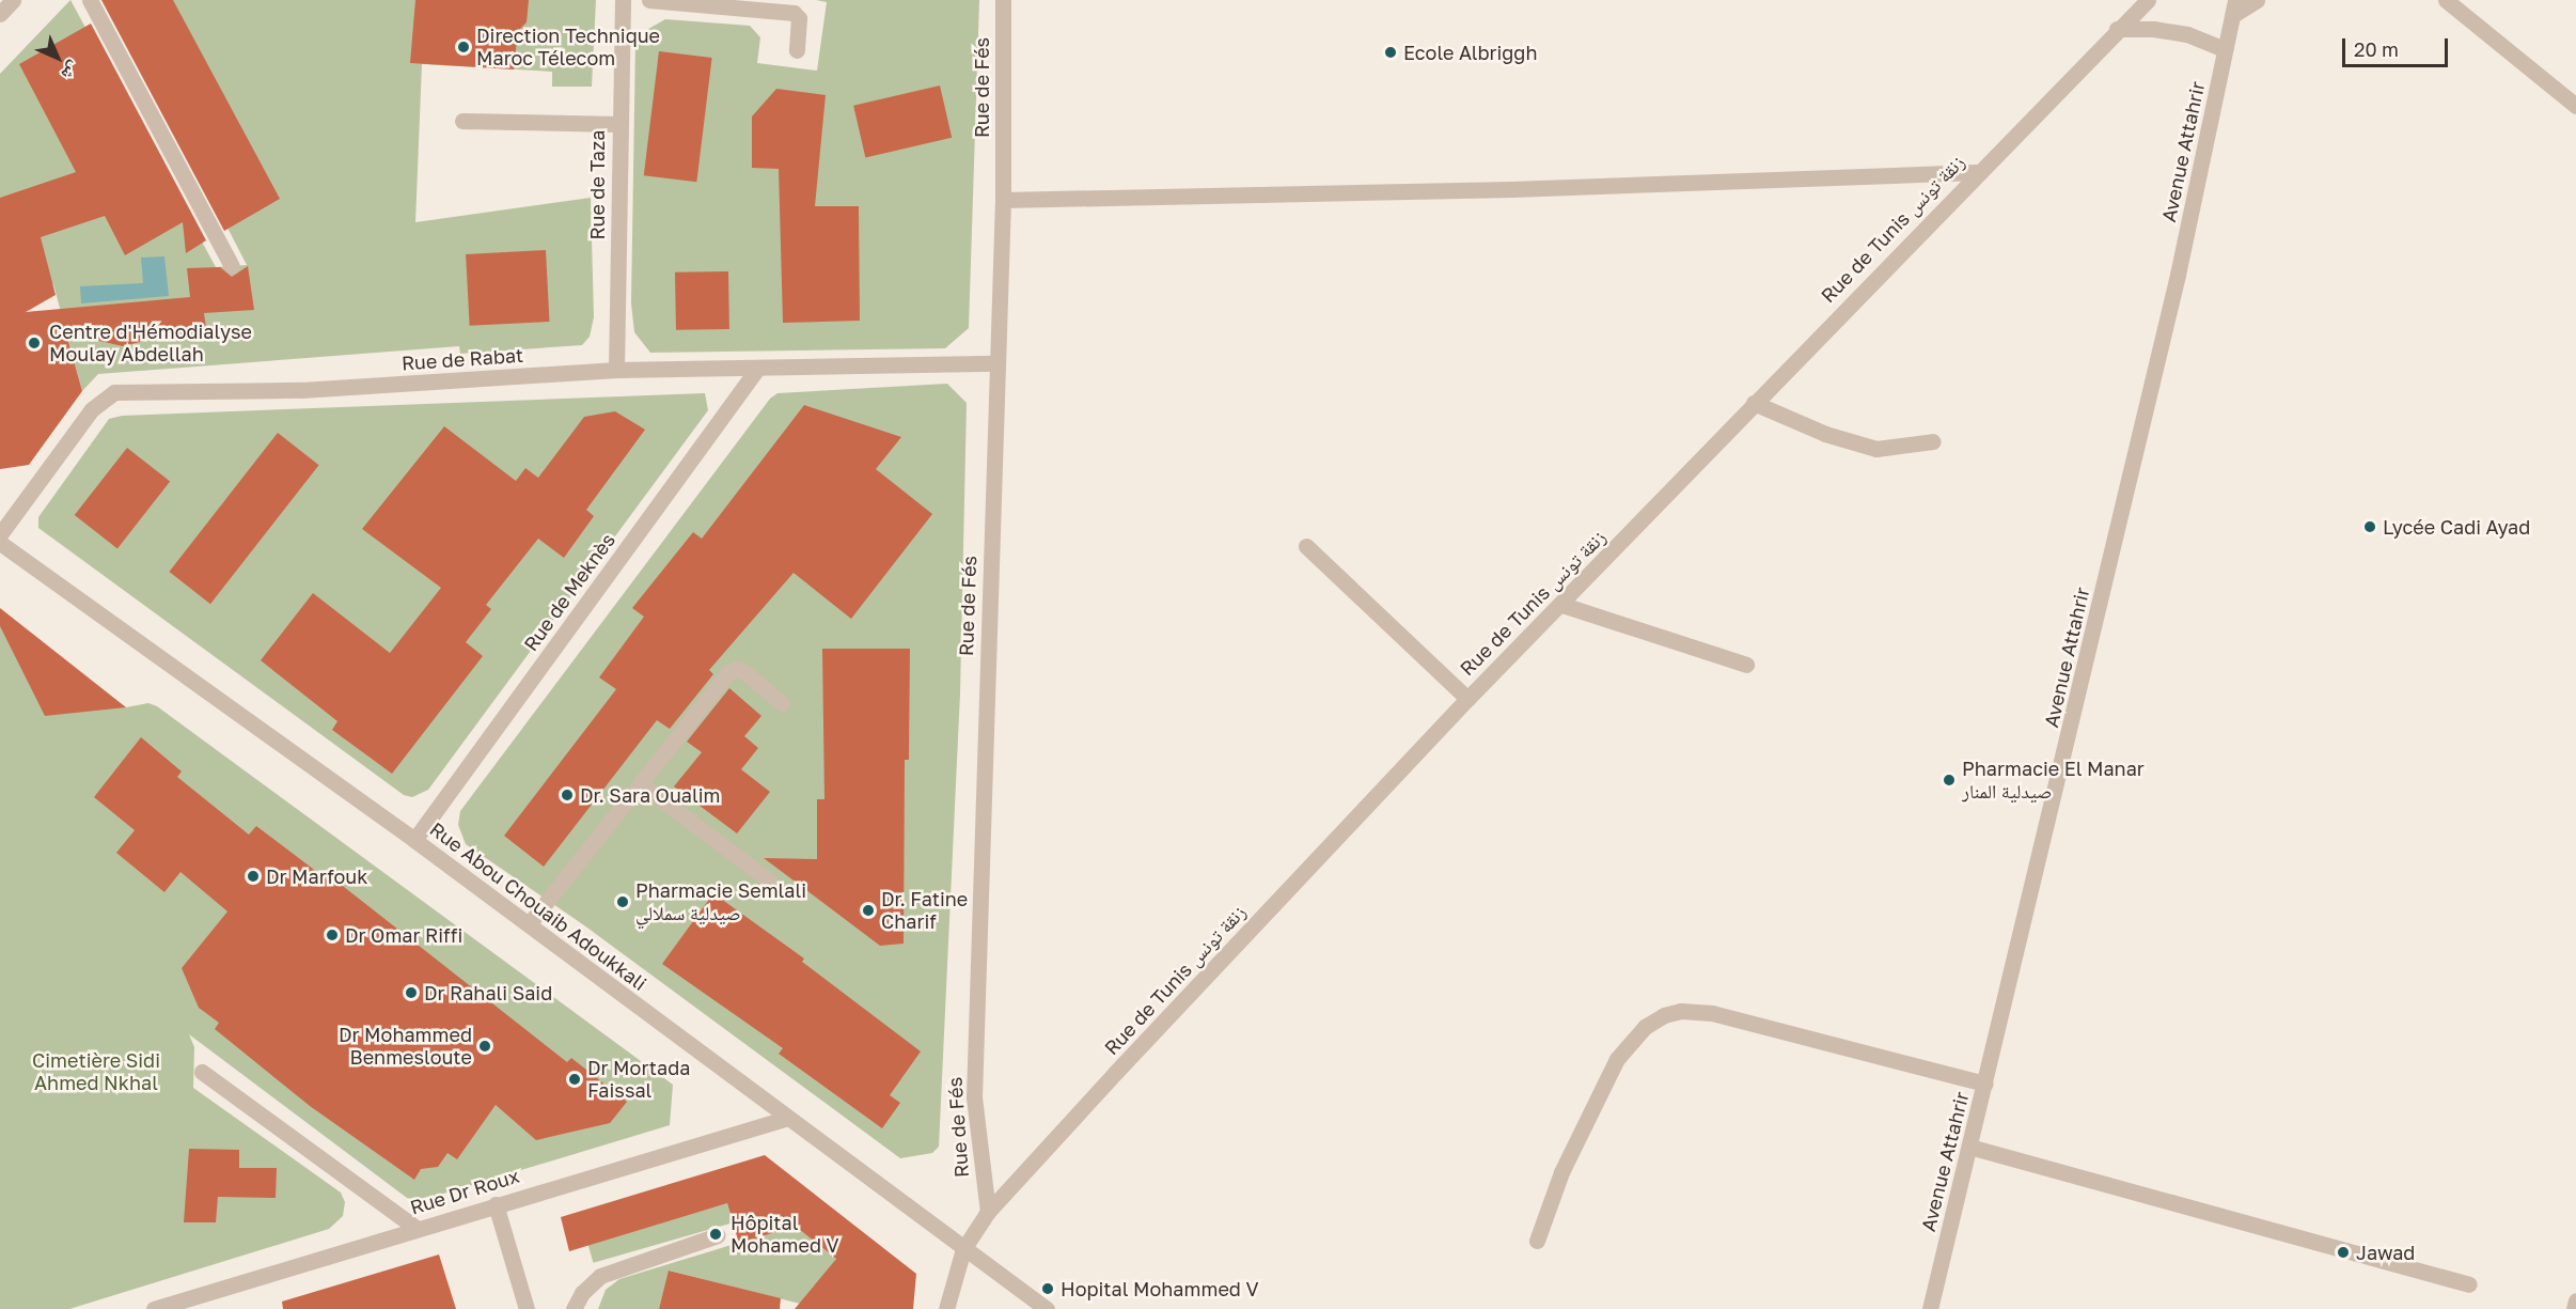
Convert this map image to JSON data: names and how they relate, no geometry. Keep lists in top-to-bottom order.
{
  "streets": {
    "street": [
      "Rue de Fés",
      "Avenue Attahrir",
      "Rue de Taza",
      "Rue de Tunis زنقة تونس",
      "Rue de Rabat",
      "Rue de Meknès",
      "Rue Abou Chouaib Adoukkali",
      "Rue Dr Roux"
    ]
  },
  "crossings": [
    ["Rue de Fés", "Rue de Tunis زنقة تونس"],
    ["Rue de Fés", "Rue de Rabat"],
    ["Rue de Taza", "Rue de Rabat"],
    ["Rue de Tunis زنقة تونس", "Rue Abou Chouaib Adoukkali"],
    ["Rue de Rabat", "Rue de Meknès"],
    ["Rue de Meknès", "Rue Abou Chouaib Adoukkali"],
    ["Rue Abou Chouaib Adoukkali", "Rue Dr Roux"]
  ],
  "parks": ["Cimetière Sidi Ahmed Nkhal"],
  "places": [
    "Direction Technique Maroc Télecom",
    "Ecole Albriggh",
    "Centre d'Hémodialyse Moulay Abdellah",
    "Lycée Cadi Ayad",
    "Pharmacie El Manar صيدلية المنار",
    "Dr. Sara Oualim",
    "Dr Marfouk",
    "Pharmacie Semlali صيدلية سملالي",
    "Dr. Fatine Charif",
    "Dr Omar Riffi",
    "Dr Rahali Said",
    "Dr Mohammed Benmesloute",
    "Dr Mortada Faissal",
    "Hôpital Mohamed V",
    "Jawad",
    "Hopital Mohammed V"
  ],
  "scale_bar": "20 m",
  "north": "bottom right"
}
